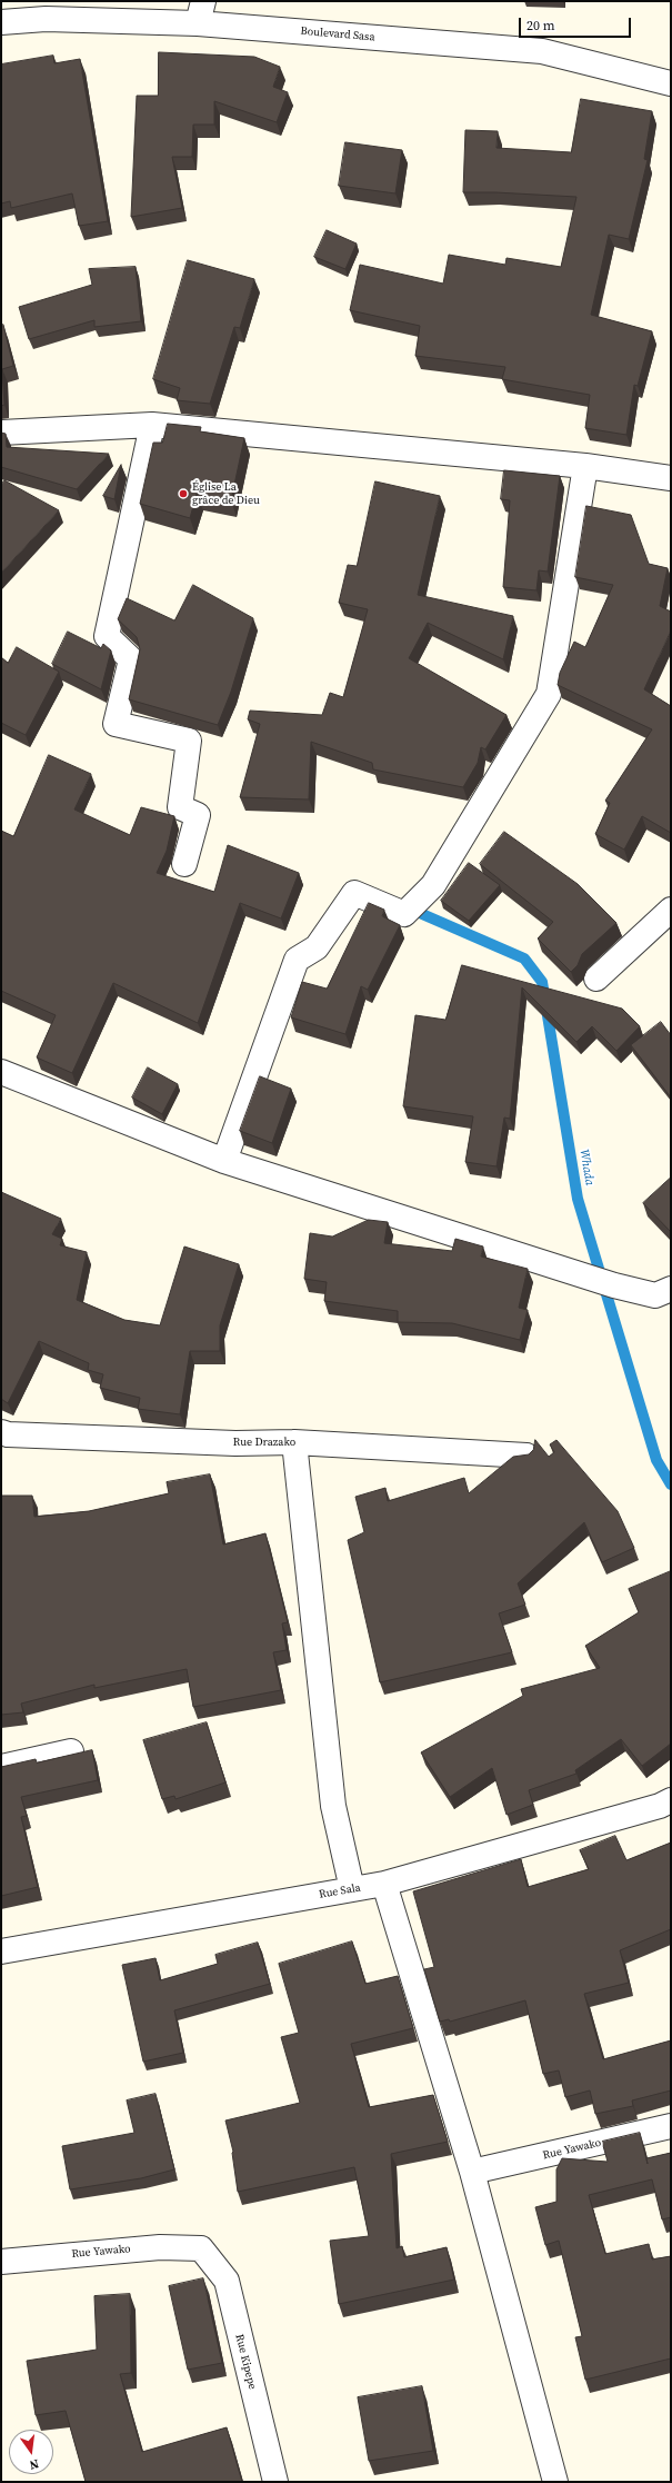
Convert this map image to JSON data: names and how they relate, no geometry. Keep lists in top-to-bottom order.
{
  "streets": {
    "street": [
      "Boulevard Sasa",
      "Rue Drazako",
      "Rue Sala",
      "Rue Yawako",
      "Rue Kipepe"
    ]
  },
  "crossings": [
    ["Rue Yawako", "Rue Kipepe"]
  ],
  "water": ["Whada"],
  "places": ["Église La grâce de Dieu"],
  "scale_bar": "20 m",
  "north": "bottom"
}
